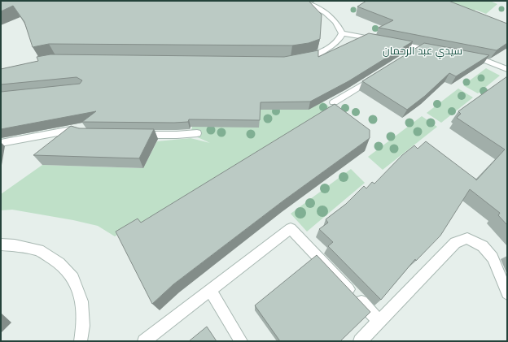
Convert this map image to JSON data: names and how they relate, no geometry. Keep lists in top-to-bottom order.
{
  "districts": ["سيدي عبد الرحمان"]
}
